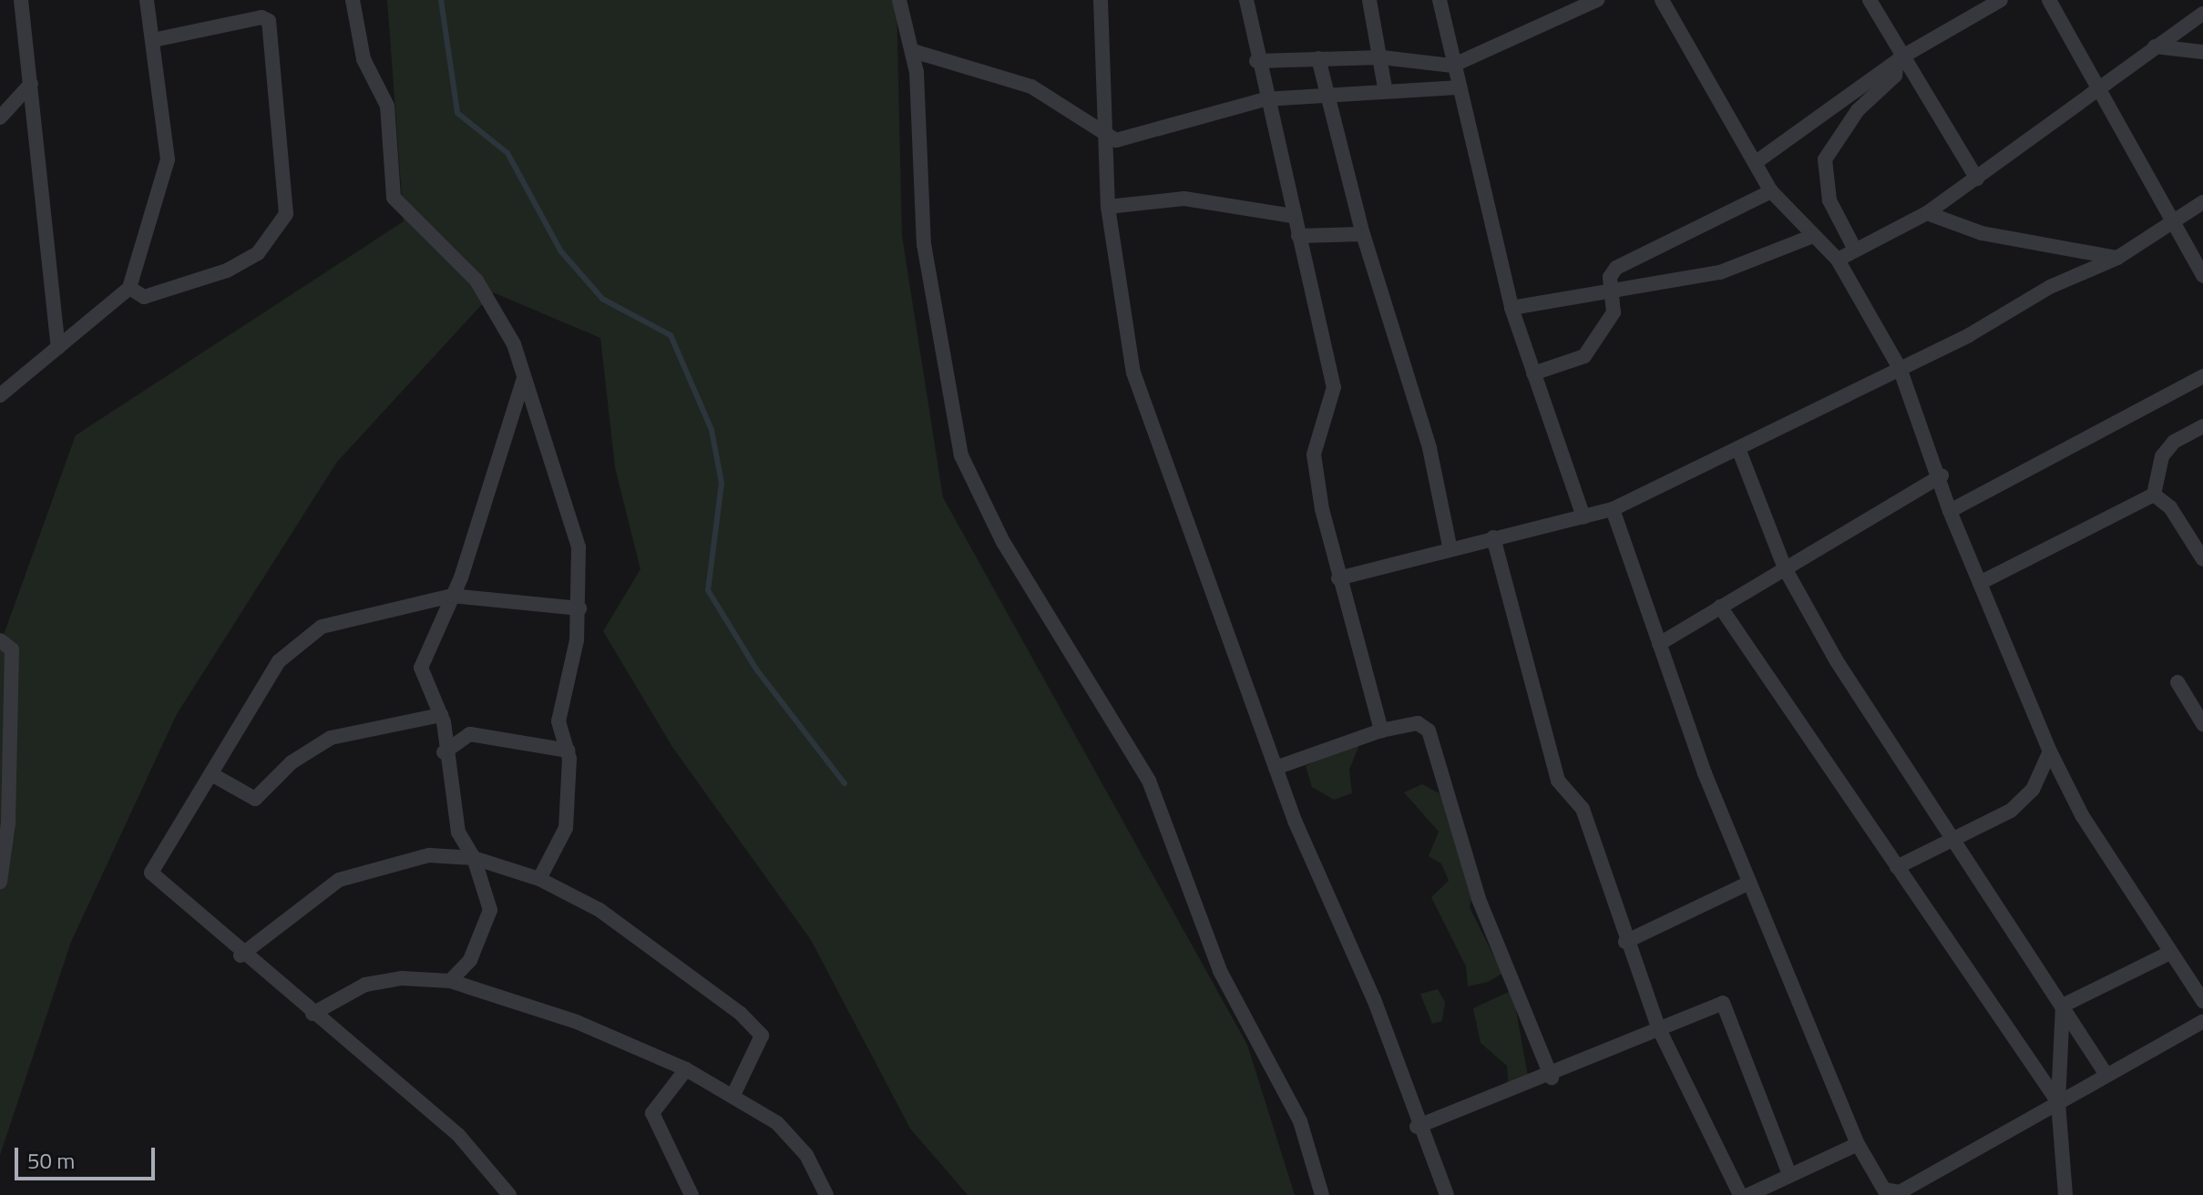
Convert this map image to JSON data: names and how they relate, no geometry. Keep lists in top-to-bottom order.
{
  "scale_bar": "50 m"
}
